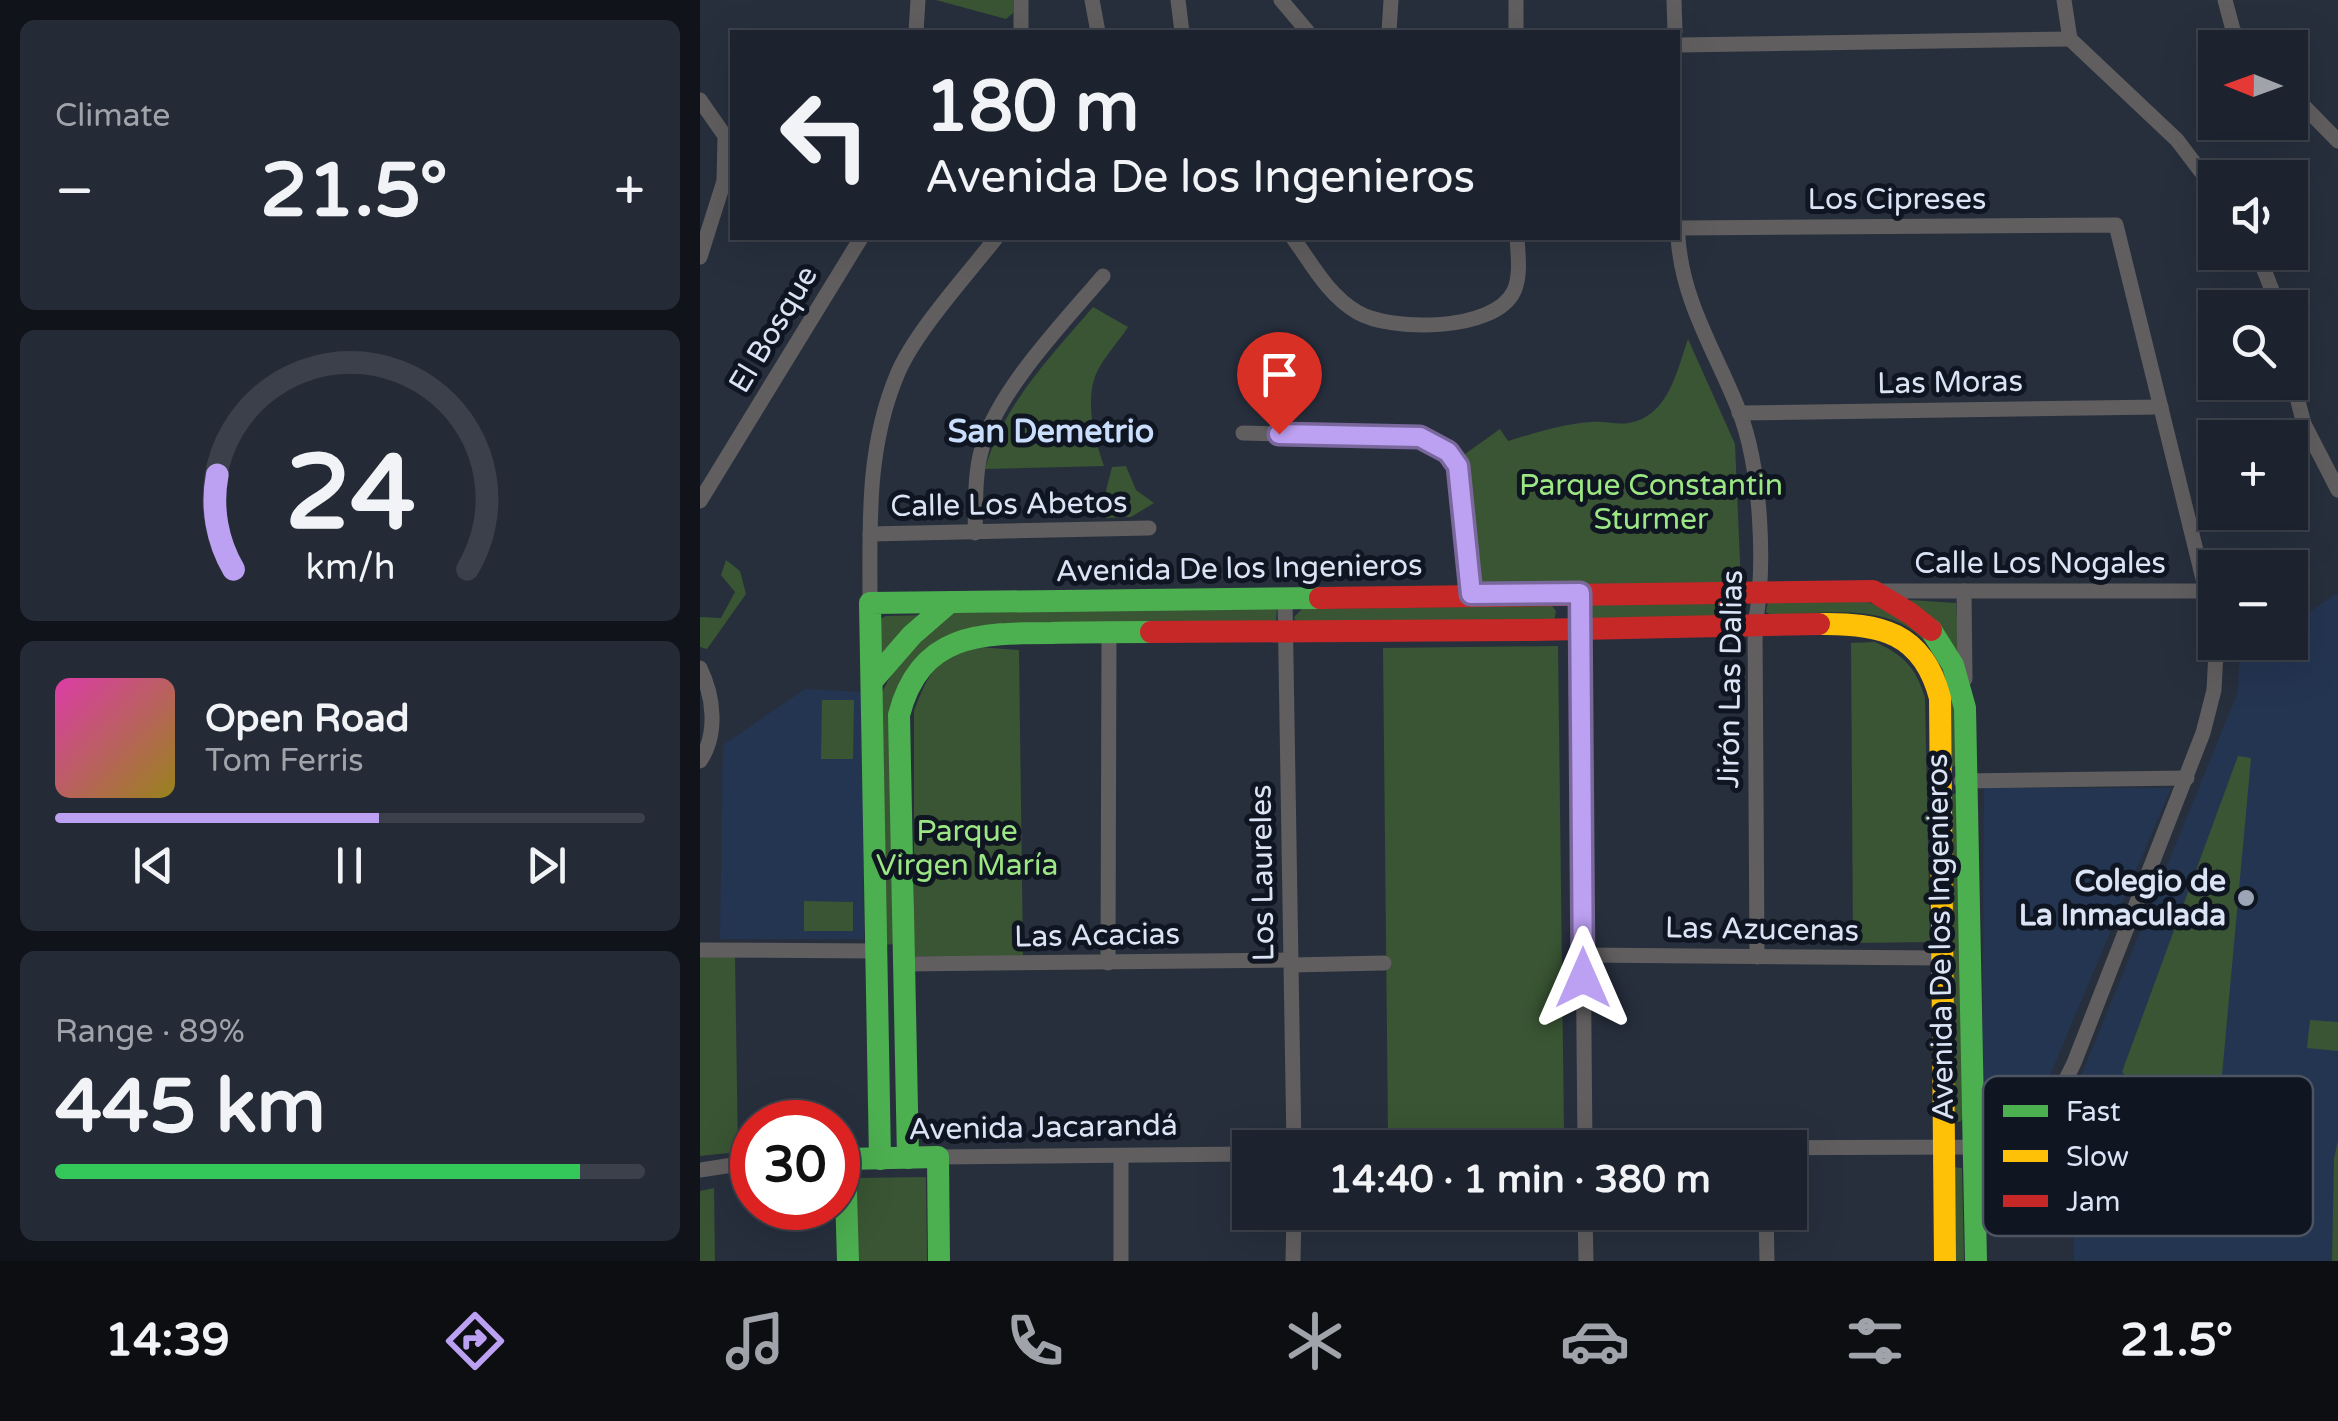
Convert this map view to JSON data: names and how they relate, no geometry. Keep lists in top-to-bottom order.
{
  "streets": {
    "street": [
      "Los Cipreses",
      "El Bosque",
      "Las Moras",
      "Calle Los Abetos",
      "Calle Los Nogales",
      "Avenida De los Ingenieros",
      "Jirón Las Dalias",
      "Los Laureles",
      "Las Azucenas",
      "Las Acacias",
      "Avenida Jacarandá"
    ]
  },
  "crossings": [
    ["Los Cipreses", "Las Moras"],
    ["Las Moras", "Jirón Las Dalias"],
    ["Calle Los Nogales", "Avenida De los Ingenieros"],
    ["Avenida De los Ingenieros", "Jirón Las Dalias"],
    ["Avenida De los Ingenieros", "Los Laureles"],
    ["Avenida De los Ingenieros", "Las Azucenas"],
    ["Avenida De los Ingenieros", "Las Acacias"],
    ["Avenida De los Ingenieros", "Avenida Jacarandá"],
    ["Jirón Las Dalias", "Las Azucenas"],
    ["Los Laureles", "Las Acacias"]
  ],
  "districts": ["San Demetrio"],
  "parks": ["Parque Constantin Sturmer", "Parque Virgen María"],
  "places": ["Colegio de La Inmaculada"],
  "legend": ["Fast", "Slow", "Jam"],
  "north": "left",
  "page": {
    "tile": [
      "Climate",
      ["Range · 89%", "445 km"]
    ],
    "map_buttons": ["+", "−"],
    "turn": ["180 m", "Avenida De los Ingenieros"],
    "heat": ["−", "21.5°", "+"],
    "song": ["Open Road", "Tom Ferris"],
    "limit": "30",
    "trip": "14:40 · 1 min · 380 m",
    "tabs": ["14:39", "21.5°"],
    "gauge": ["24", "km/h"]
  }
}
